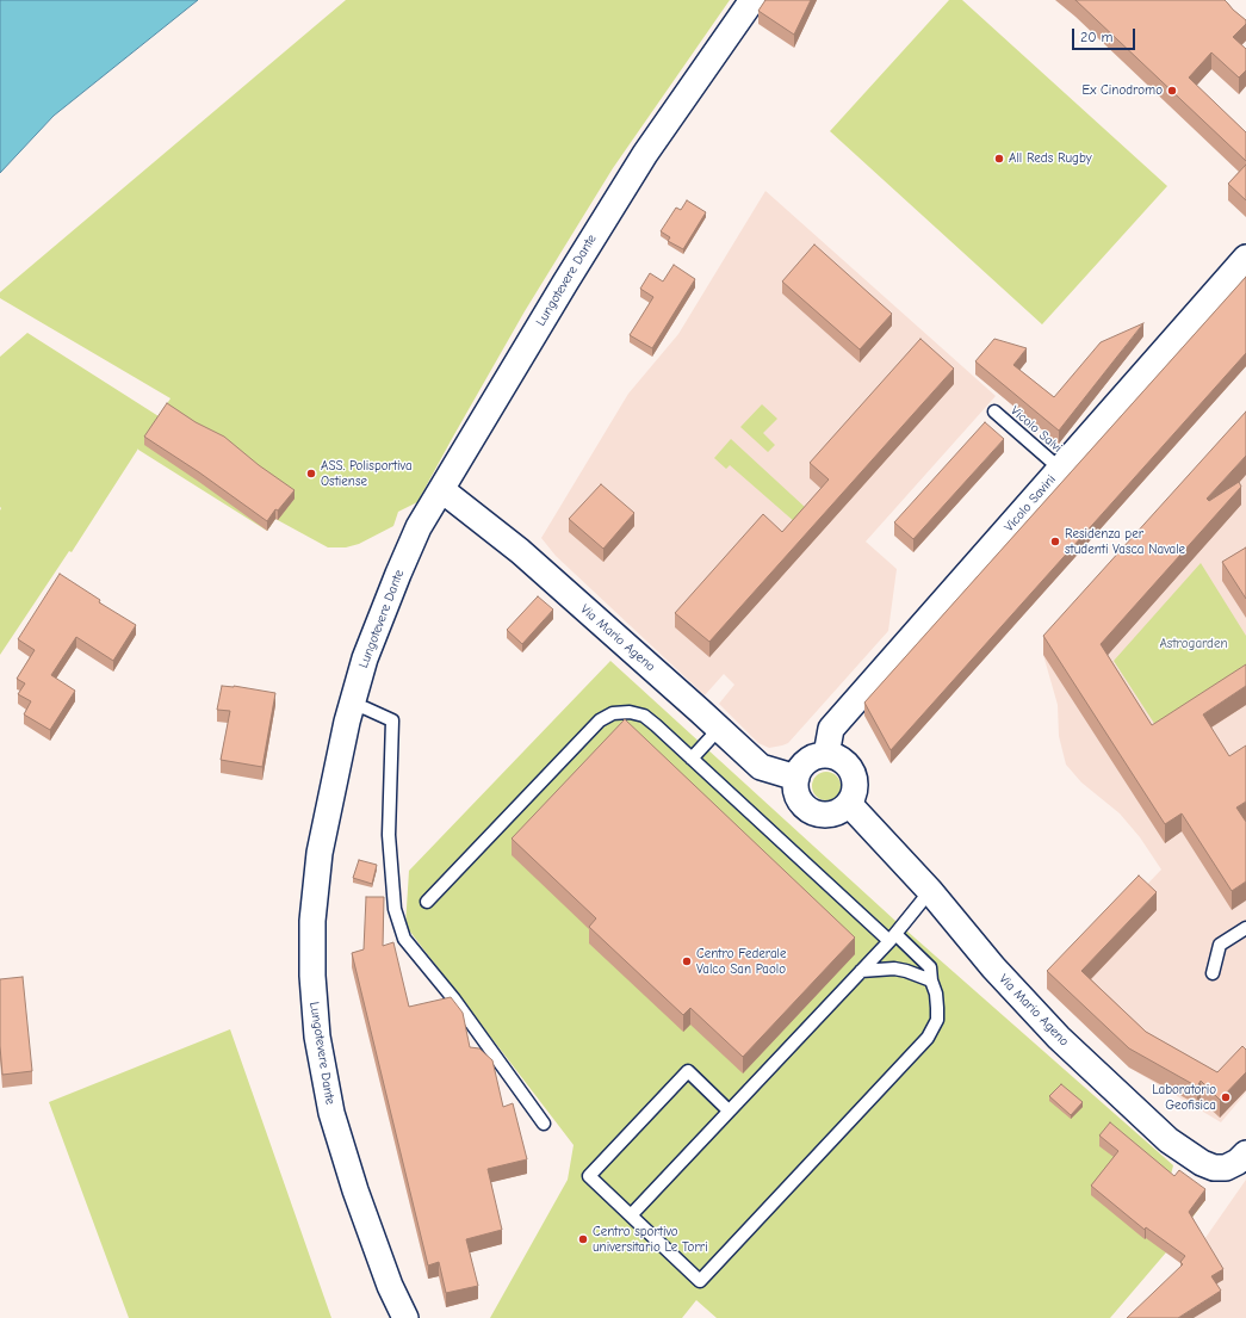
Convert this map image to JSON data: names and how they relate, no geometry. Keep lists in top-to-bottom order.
{
  "streets": {
    "street": ["Lungotevere Dante", "Vicolo Savini", "Via Mario Ageno"],
    "lane": ["Vicolo Salvi"]
  },
  "crossings": [
    ["Lungotevere Dante", "Via Mario Ageno"],
    ["Vicolo Salvi", "Vicolo Savini"],
    ["Vicolo Savini", "Via Mario Ageno"]
  ],
  "parks": ["Astrogarden"],
  "places": [
    "Ex Cinodromo",
    "All Reds Rugby",
    "ASS. Polisportiva Ostiense",
    "Residenza per studenti Vasca Navale",
    "Centro Federale Valco San Paolo",
    "Laboratorio Geofisica",
    "Centro sportivo universitario Le Torri"
  ],
  "scale_bar": "20 m"
}
